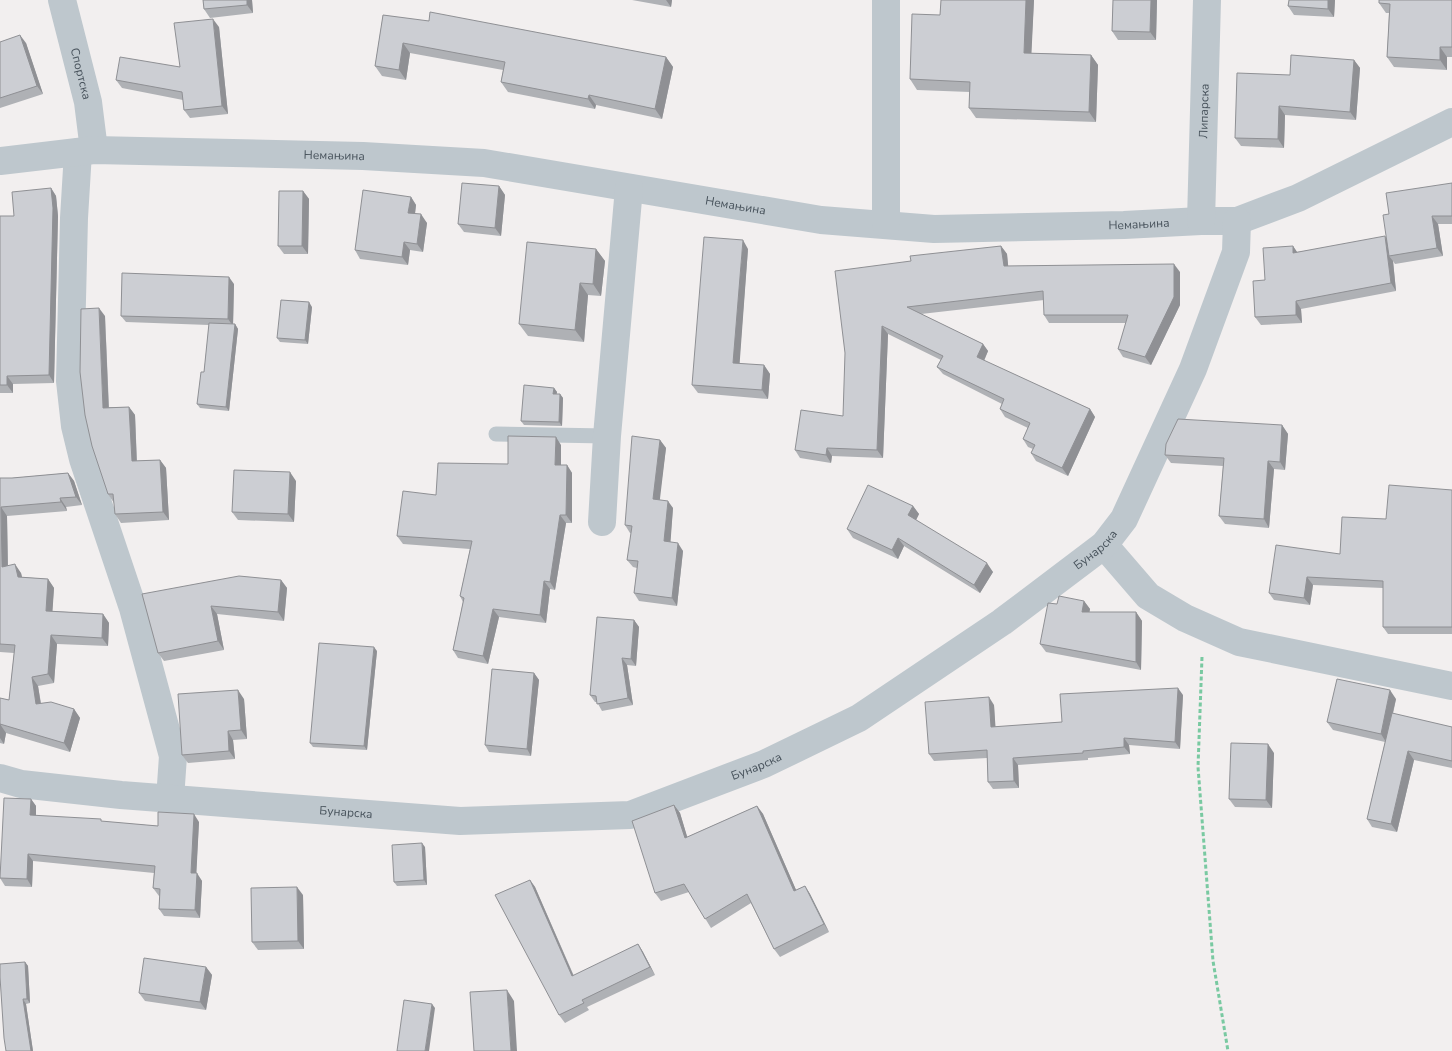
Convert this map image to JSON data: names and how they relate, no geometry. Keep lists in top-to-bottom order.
{
  "streets": {
    "street": [
      "Спортска",
      "Липарска",
      "Немањина",
      "Бунарска"
    ]
  },
  "crossings": [
    ["Спортска", "Немањина"],
    ["Спортска", "Бунарска"],
    ["Липарска", "Немањина"],
    ["Немањина", "Бунарска"]
  ]
}
